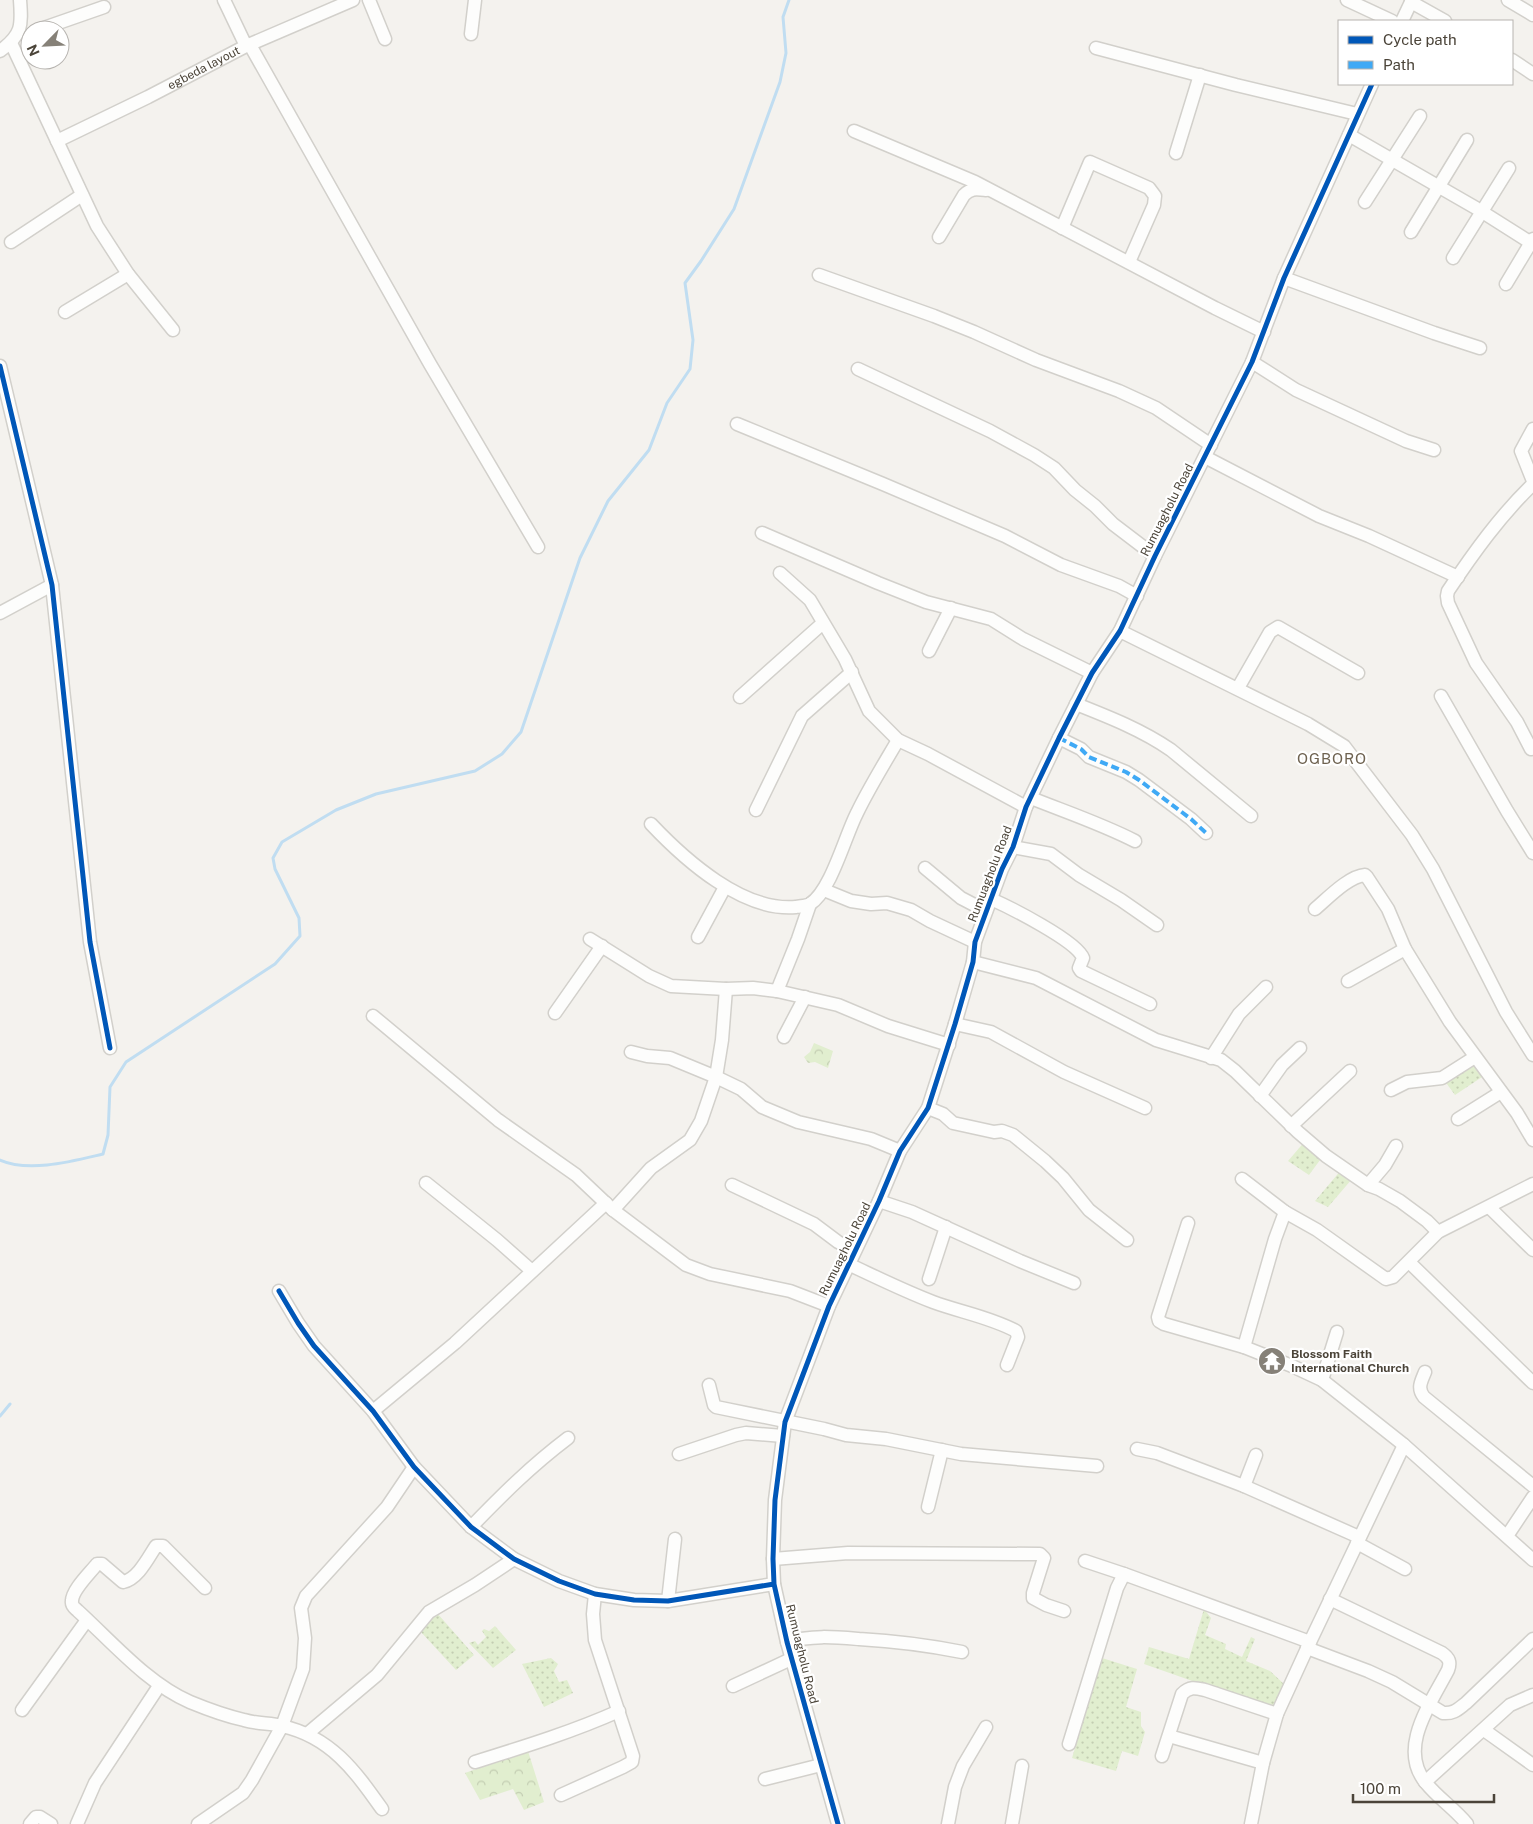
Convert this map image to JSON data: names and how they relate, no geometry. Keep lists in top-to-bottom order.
{
  "streets": {
    "street": ["egbeda layout", "Rumuagholu Road"]
  },
  "districts": ["OGBORO"],
  "places": {
    "temple": ["Blossom Faith International Church"]
  },
  "legend": ["Cycle path", "Path"],
  "scale_bar": "100 m",
  "north": "bottom left"
}
